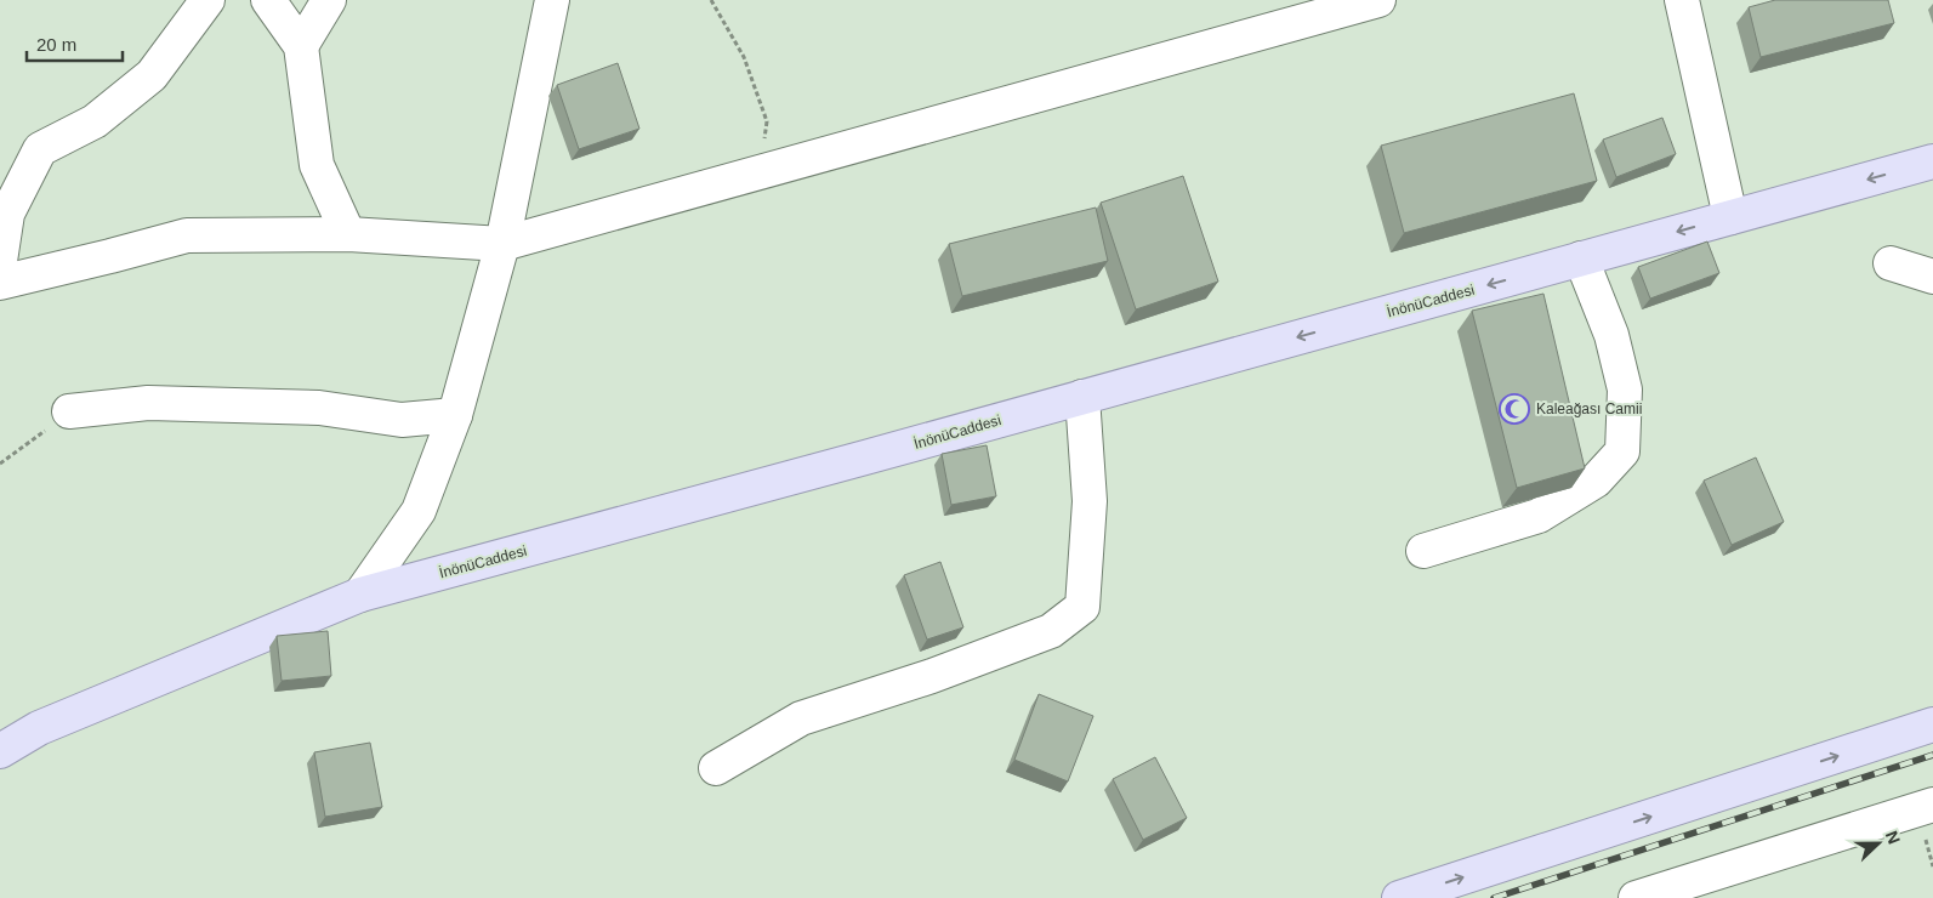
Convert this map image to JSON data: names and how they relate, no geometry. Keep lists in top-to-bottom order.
{
  "streets": {
    "main road": ["İnönüCaddesi"]
  },
  "one_way": ["İnönüCaddesi"],
  "places": {
    "mosque": ["Kaleağası Camii"]
  },
  "scale_bar": "20 m",
  "north": "right"
}
